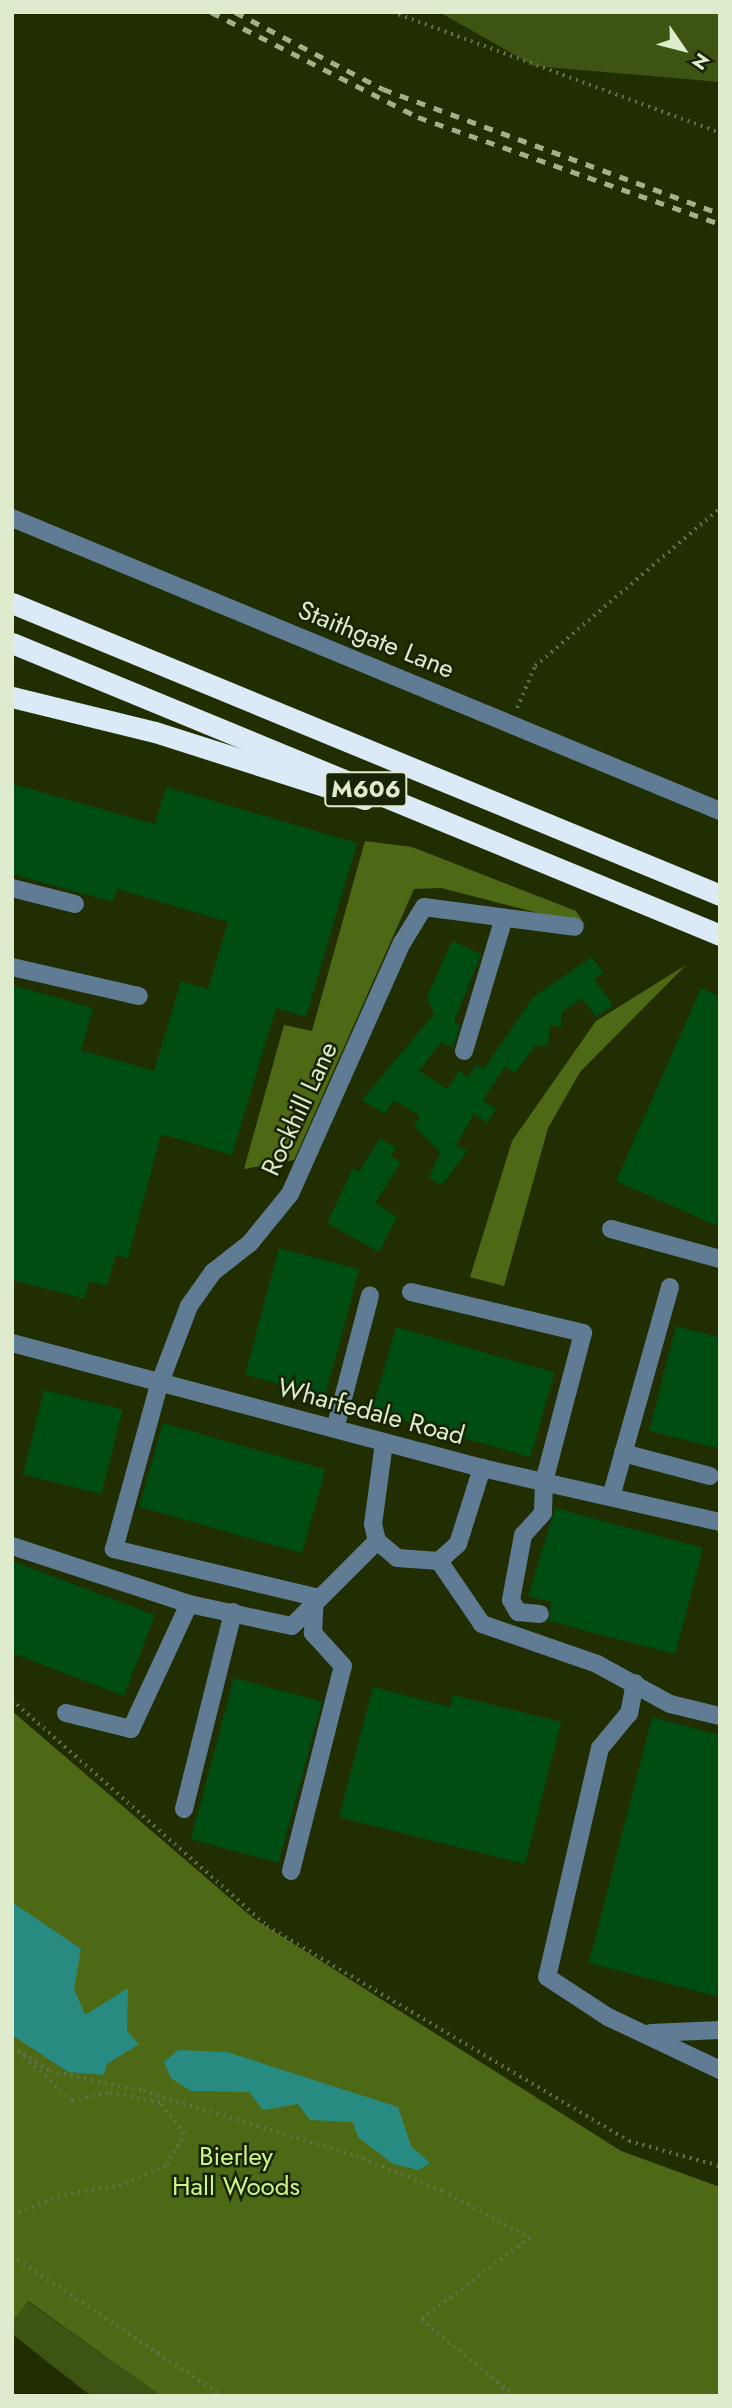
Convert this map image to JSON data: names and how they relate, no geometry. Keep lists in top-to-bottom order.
{
  "streets": {
    "highway": ["M606"],
    "street": ["Staithgate Lane", "Rockhill Lane", "Wharfedale Road"]
  },
  "crossings": [
    ["Rockhill Lane", "Wharfedale Road"]
  ],
  "parks": ["Bierley Hall Woods"],
  "north": "bottom right"
}
